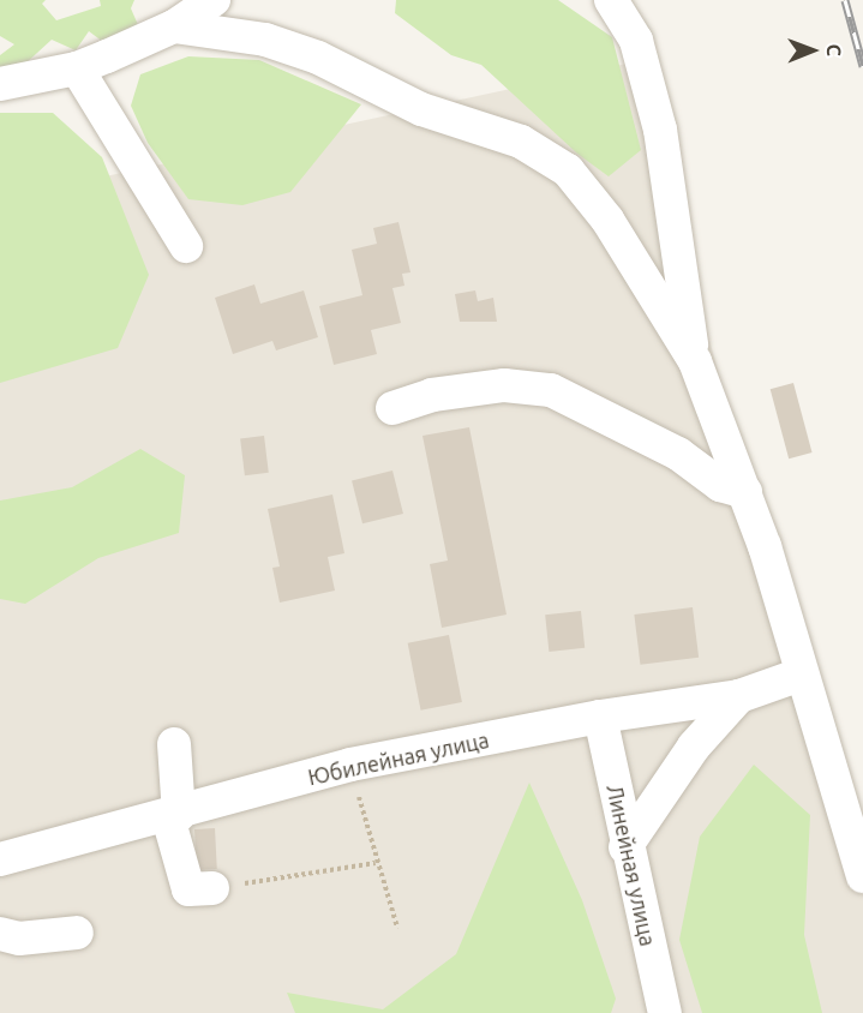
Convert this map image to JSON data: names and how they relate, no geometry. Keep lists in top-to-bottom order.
{
  "streets": {
    "street": ["Юбилейная улица", "Линейная улица"]
  },
  "crossings": [
    ["Юбилейная улица", "Линейная улица"]
  ],
  "north": "right"
}
